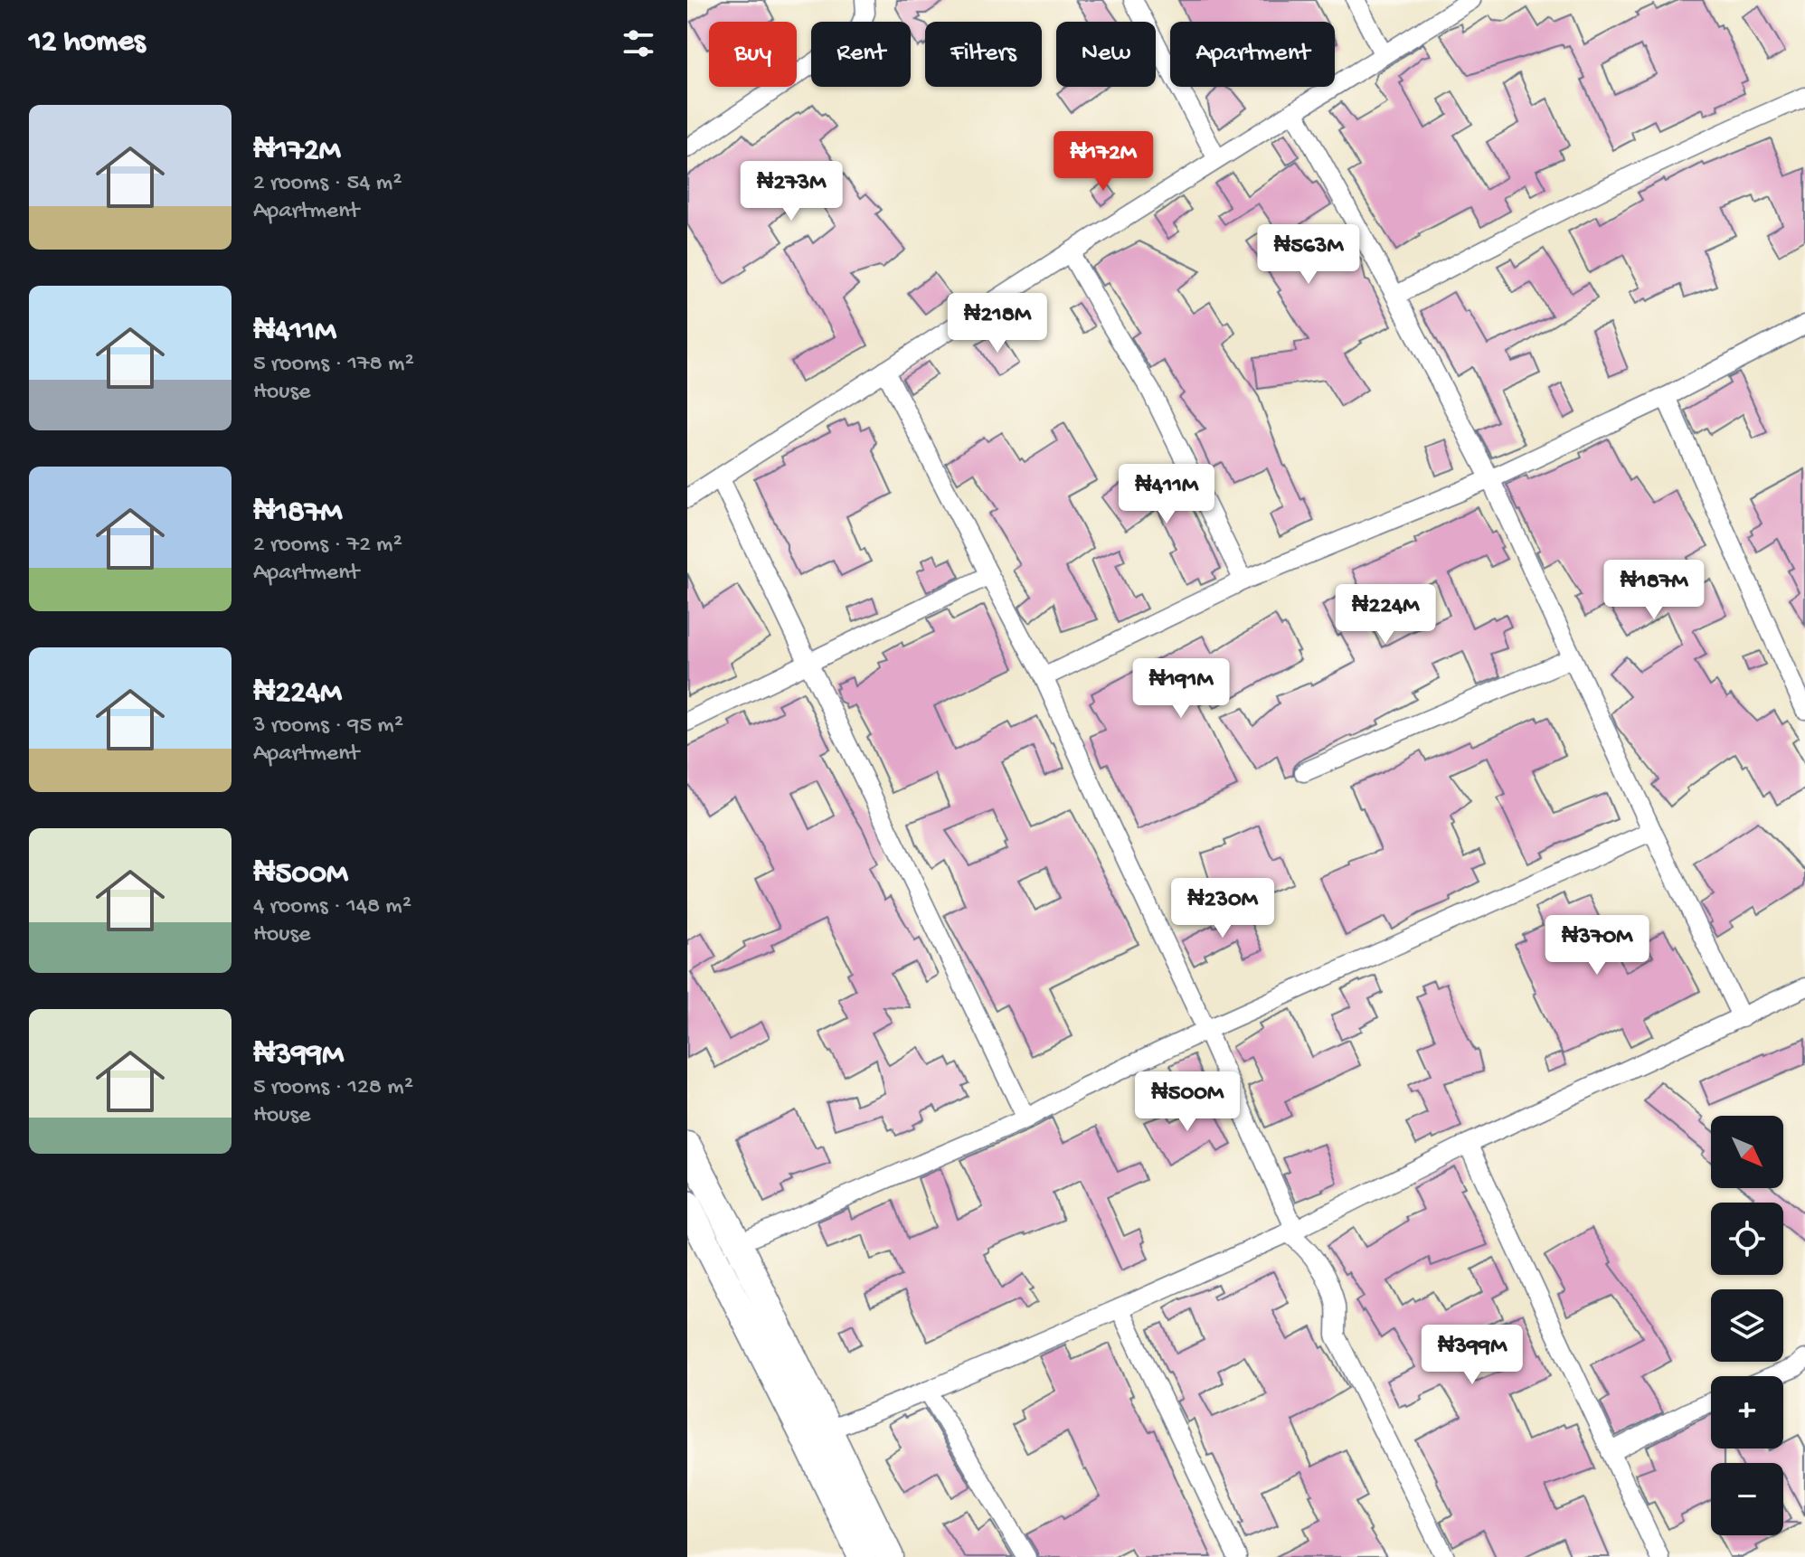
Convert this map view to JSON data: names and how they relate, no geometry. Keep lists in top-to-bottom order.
{
  "north": "bottom right",
  "page": {
    "heading": "12 homes",
    "chip": [
      "Buy",
      "Rent",
      "Filters",
      "New",
      "Apartment"
    ],
    "list": [
      {
        "name": "₦172M",
        "note": "2 rooms · 54 m² · Apartment"
      },
      {
        "name": "₦411M",
        "note": "5 rooms · 178 m² · House"
      },
      {
        "name": "₦187M",
        "note": "2 rooms · 72 m² · Apartment"
      },
      {
        "name": "₦224M",
        "note": "3 rooms · 95 m² · Apartment"
      },
      {
        "name": "₦500M",
        "note": "4 rooms · 148 m² · House"
      },
      {
        "name": "₦399M",
        "note": "5 rooms · 128 m² · House"
      }
    ],
    "price": [
      "₦172M",
      "₦273M",
      "₦563M",
      "₦218M",
      "₦411M",
      "₦187M",
      "₦224M",
      "₦191M",
      "₦230M",
      "₦370M",
      "₦500M",
      "₦399M"
    ],
    "map_buttons": ["+", "−"]
  }
}
